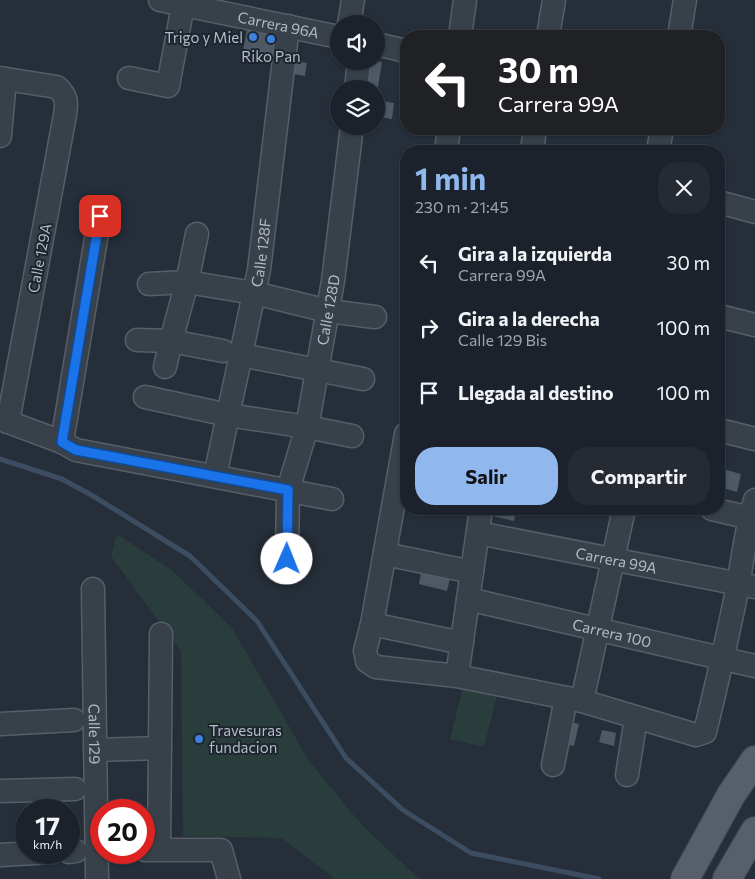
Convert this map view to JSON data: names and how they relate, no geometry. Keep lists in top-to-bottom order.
{
  "streets": {
    "street": [
      "Carrera 96A",
      "Calle 128F",
      "Calle 129A",
      "Calle 128D",
      "Carrera 99A",
      "Carrera 100",
      "Calle 129"
    ]
  },
  "crossings": [
    ["Carrera 96A", "Calle 128F"]
  ],
  "places": ["Trigo y Miel", "Riko Pan", "Travesuras fundacion"],
  "page": {
    "turn": ["30 m", "Carrera 99A"],
    "heading": ["1 min", "230 m · 21:45"],
    "list": [
      {
        "name": "Gira a la izquierda",
        "note": "Carrera 99A",
        "value": "30 m"
      },
      {
        "name": "Gira a la derecha",
        "note": "Calle 129 Bis",
        "value": "100 m"
      },
      {
        "name": "Llegada al destino",
        "value": "100 m"
      }
    ],
    "buttons": ["Salir", "Compartir"],
    "speed": "17 km/h",
    "limit": "20"
  }
}
